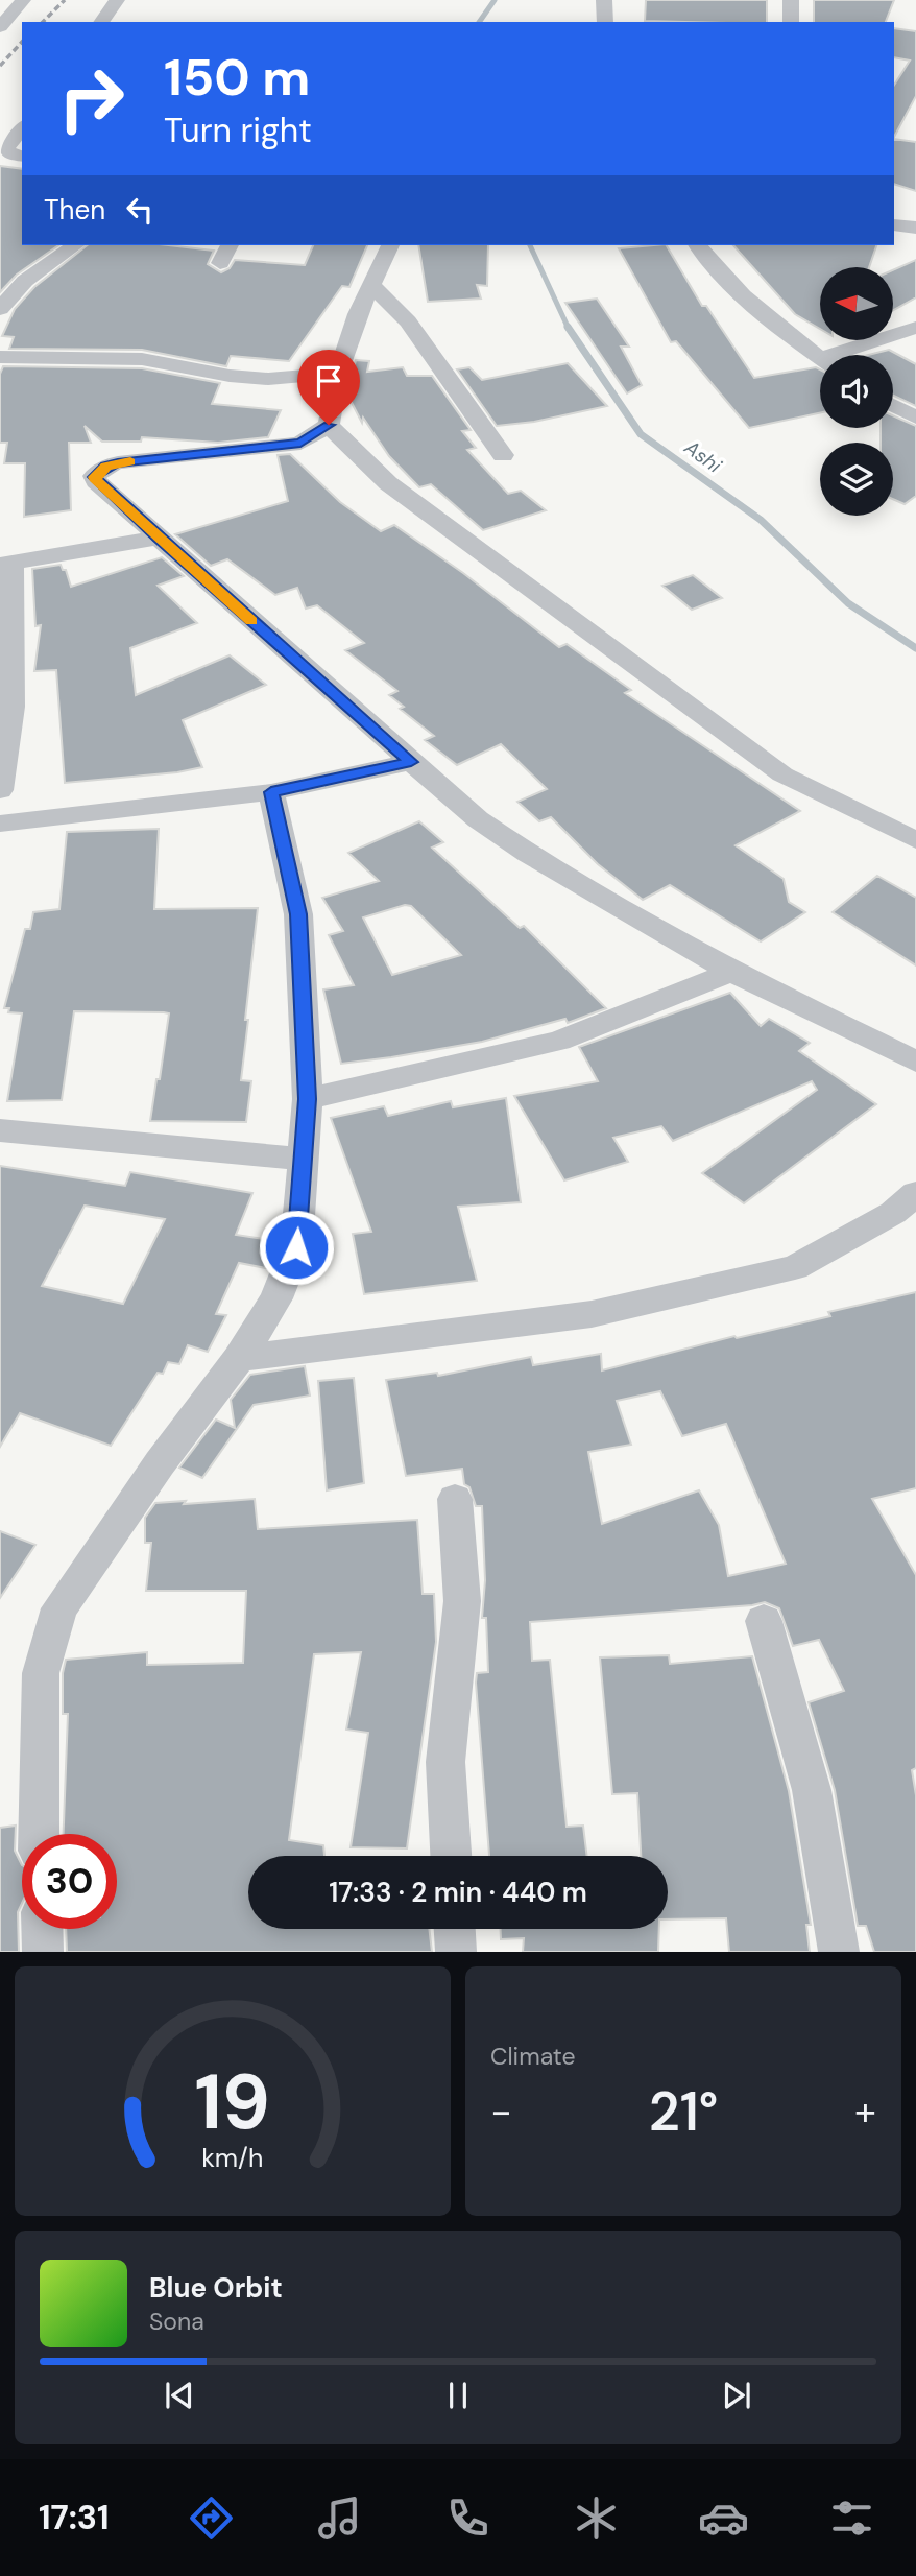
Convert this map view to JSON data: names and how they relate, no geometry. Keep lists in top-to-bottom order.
{
  "water": ["Ashi"],
  "north": "left",
  "page": {
    "turn": ["150 m", "Turn right"],
    "then": "Then",
    "limit": "30",
    "trip": "17:33 · 2 min · 440 m",
    "tile": "Climate",
    "heat": ["−", "21°", "+"],
    "song": ["Blue Orbit", "Sona"],
    "tabs": "17:31",
    "gauge": ["19", "km/h"]
  }
}
